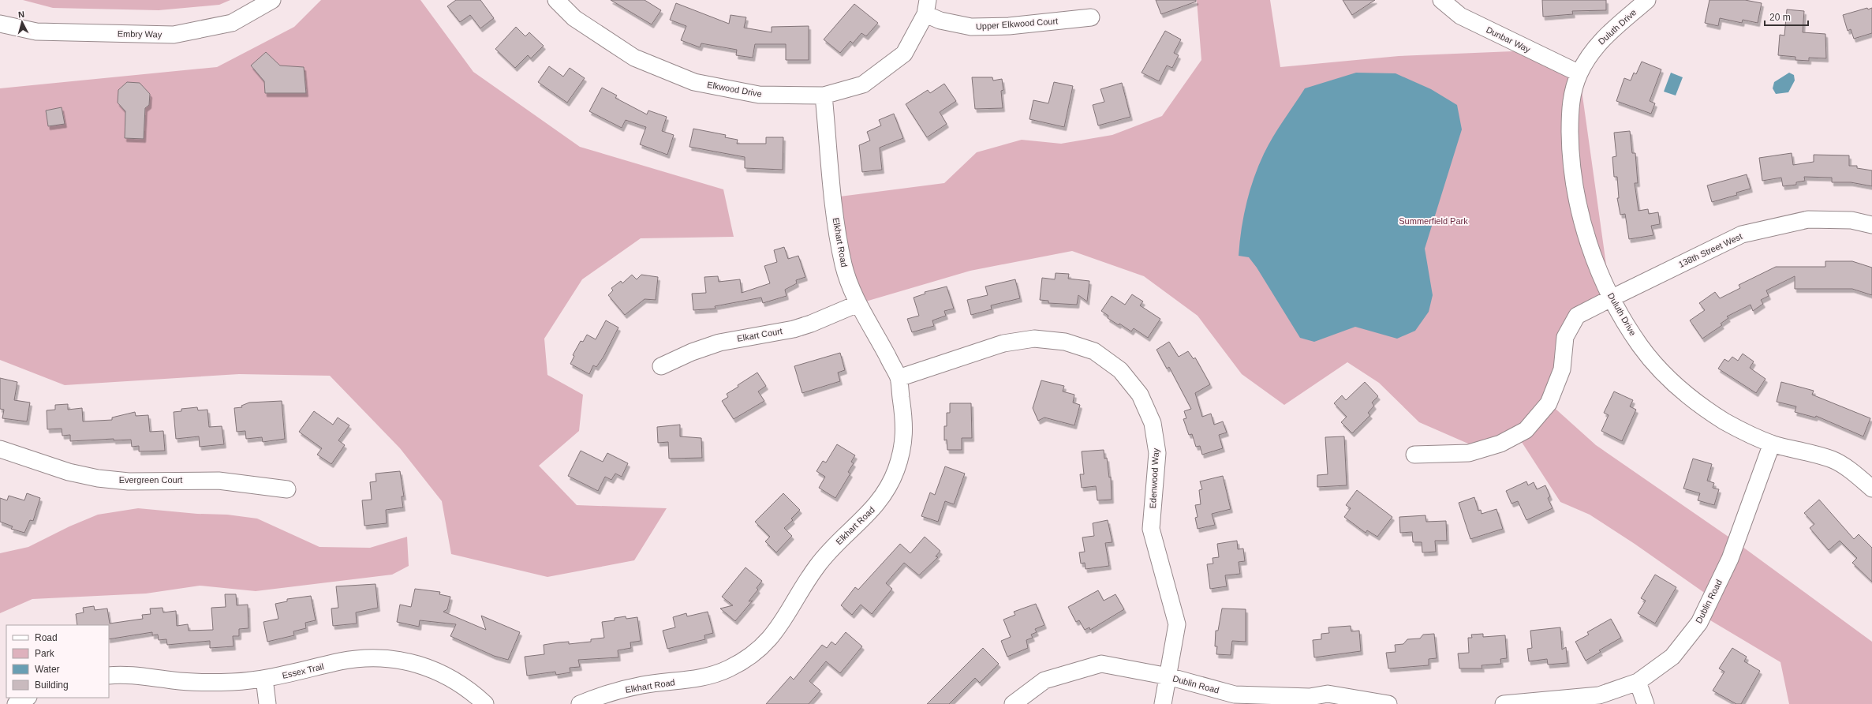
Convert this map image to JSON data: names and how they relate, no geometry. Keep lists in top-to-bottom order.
{
  "streets": {
    "street": [
      "Upper Elkwood Court",
      "Duluth Drive",
      "Embry Way",
      "Dunbar Way",
      "Elkwood Drive",
      "Elkhart Road",
      "138th Street West",
      "Elkart Court",
      "Edenwood Way",
      "Evergreen Court",
      "Dublin Road",
      "Essex Trail"
    ]
  },
  "crossings": [
    ["Upper Elkwood Court", "Elkwood Drive"],
    ["Duluth Drive", "Dunbar Way"],
    ["Duluth Drive", "138th Street West"],
    ["Duluth Drive", "Dublin Road"],
    ["Elkwood Drive", "Elkhart Road"],
    ["Elkhart Road", "Elkart Court"],
    ["Elkhart Road", "Edenwood Way"],
    ["Edenwood Way", "Dublin Road"]
  ],
  "parks": ["Summerfield Park"],
  "legend": [
    "Road",
    "Park",
    "Water",
    "Building"
  ],
  "scale_bar": "20 m",
  "north": "top"
}
